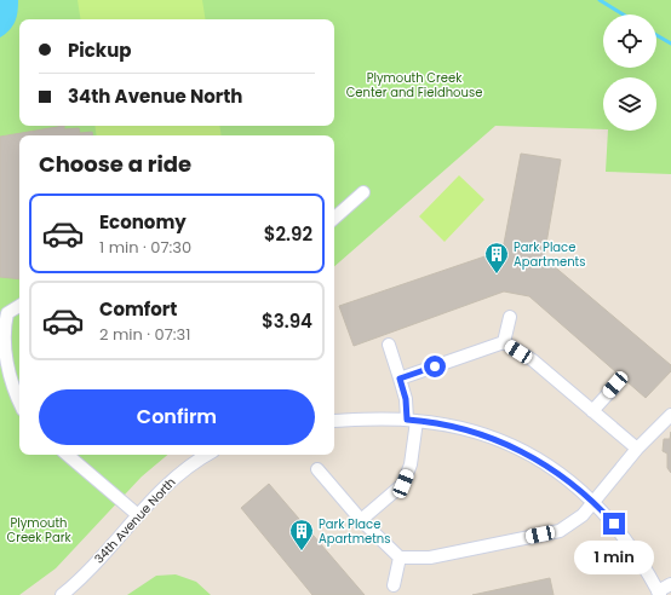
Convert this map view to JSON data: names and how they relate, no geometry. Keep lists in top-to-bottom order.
{
  "streets": {
    "street": ["34th Avenue North"]
  },
  "parks": ["Plymouth Creek Center and Fieldhouse", "Plymouth Creek Park"],
  "places": {
    "building": ["Park Place Apartments", "Park Place Apartmetns"]
  },
  "page": {
    "banner": ["Pickup", "34th Avenue North"],
    "heading": "Choose a ride",
    "list": [
      {
        "name": "Economy",
        "note": "1 min · 07:30",
        "value": "$2.92"
      },
      {
        "name": "Comfort",
        "note": "2 min · 07:31",
        "value": "$3.94"
      }
    ],
    "buttons": "Confirm",
    "bubble": "1 min"
  }
}
